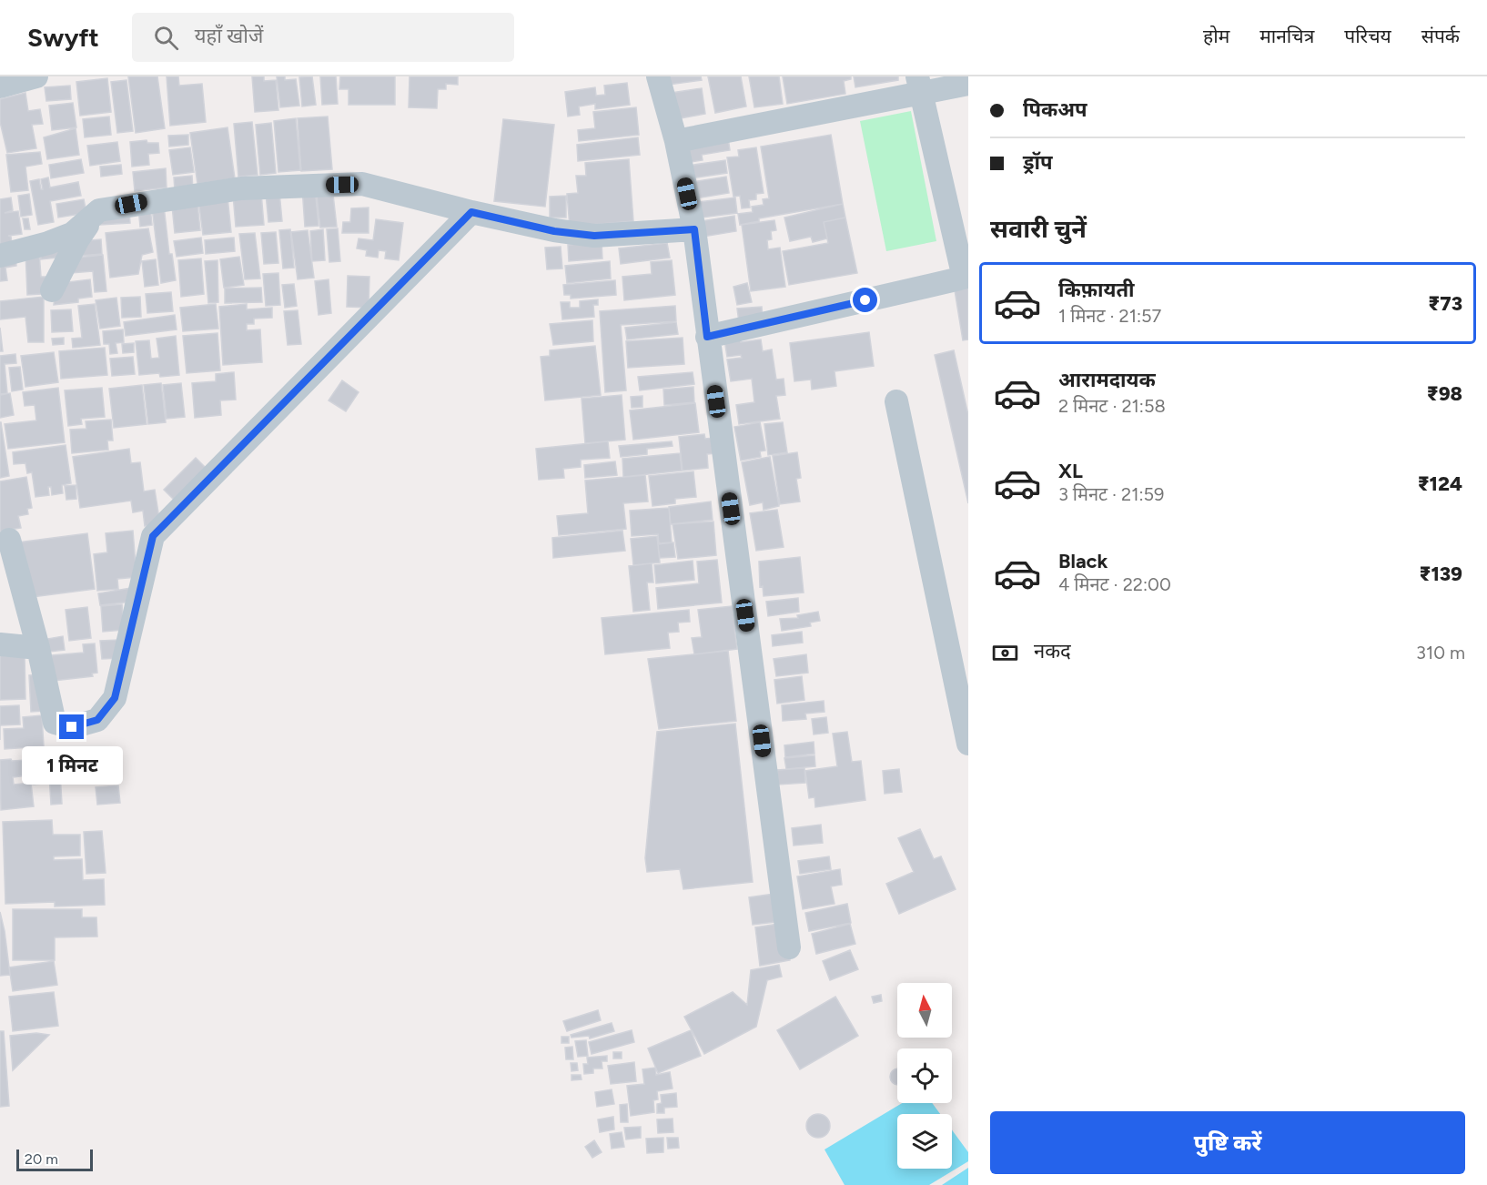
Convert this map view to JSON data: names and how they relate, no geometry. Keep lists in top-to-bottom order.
{
  "scale_bar": "20 m",
  "north": "top",
  "page": {
    "header": "Swyft",
    "search": "यहाँ खोजें",
    "nav": [
      "होम",
      "मानचित्र",
      "परिचय",
      "संपर्क"
    ],
    "banner": ["पिकअप", "ड्रॉप"],
    "heading": "सवारी चुनें",
    "list": [
      {
        "name": "किफ़ायती",
        "note": "1 मिनट · 21:57",
        "value": "₹73"
      },
      {
        "name": "आरामदायक",
        "note": "2 मिनट · 21:58",
        "value": "₹98"
      },
      {
        "name": "XL",
        "note": "3 मिनट · 21:59",
        "value": "₹124"
      },
      {
        "name": "Black",
        "note": "4 मिनट · 22:00",
        "value": "₹139"
      }
    ],
    "pay": ["नकद", "310 m"],
    "bubble": "1 मिनट",
    "buttons": "पुष्टि करें",
    "scale": "20 m"
  }
}
